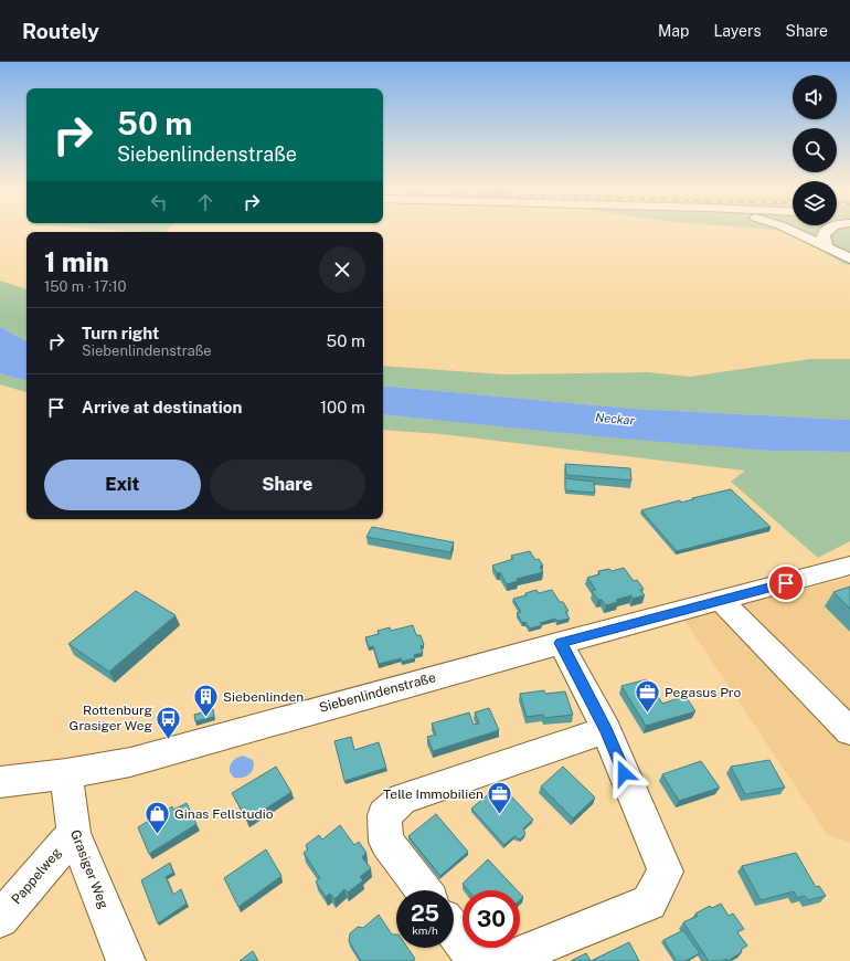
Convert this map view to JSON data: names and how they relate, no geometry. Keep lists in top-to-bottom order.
{
  "streets": {
    "street": ["Siebenlindenstraße", "Grasiger Weg", "Pappelweg"]
  },
  "crossings": [
    ["Siebenlindenstraße", "Grasiger Weg"],
    ["Grasiger Weg", "Pappelweg"]
  ],
  "water": ["Neckar"],
  "places": {
    "office": ["Pegasus Pro", "Telle Immobilien"],
    "building": ["Siebenlinden"],
    "bus stop": ["Rottenburg Grasiger Weg"],
    "shop": ["Ginas Fellstudio"]
  },
  "page": {
    "header": "Routely",
    "nav": ["Map", "Layers", "Share"],
    "turn": ["50 m", "Siebenlindenstraße"],
    "heading": ["1 min", "150 m · 17:10"],
    "list": [
      {
        "name": "Turn right",
        "note": "Siebenlindenstraße",
        "value": "50 m"
      },
      {
        "name": "Arrive at destination",
        "value": "100 m"
      }
    ],
    "buttons": ["Exit", "Share"],
    "speed": "25 km/h",
    "limit": "30"
  }
}
